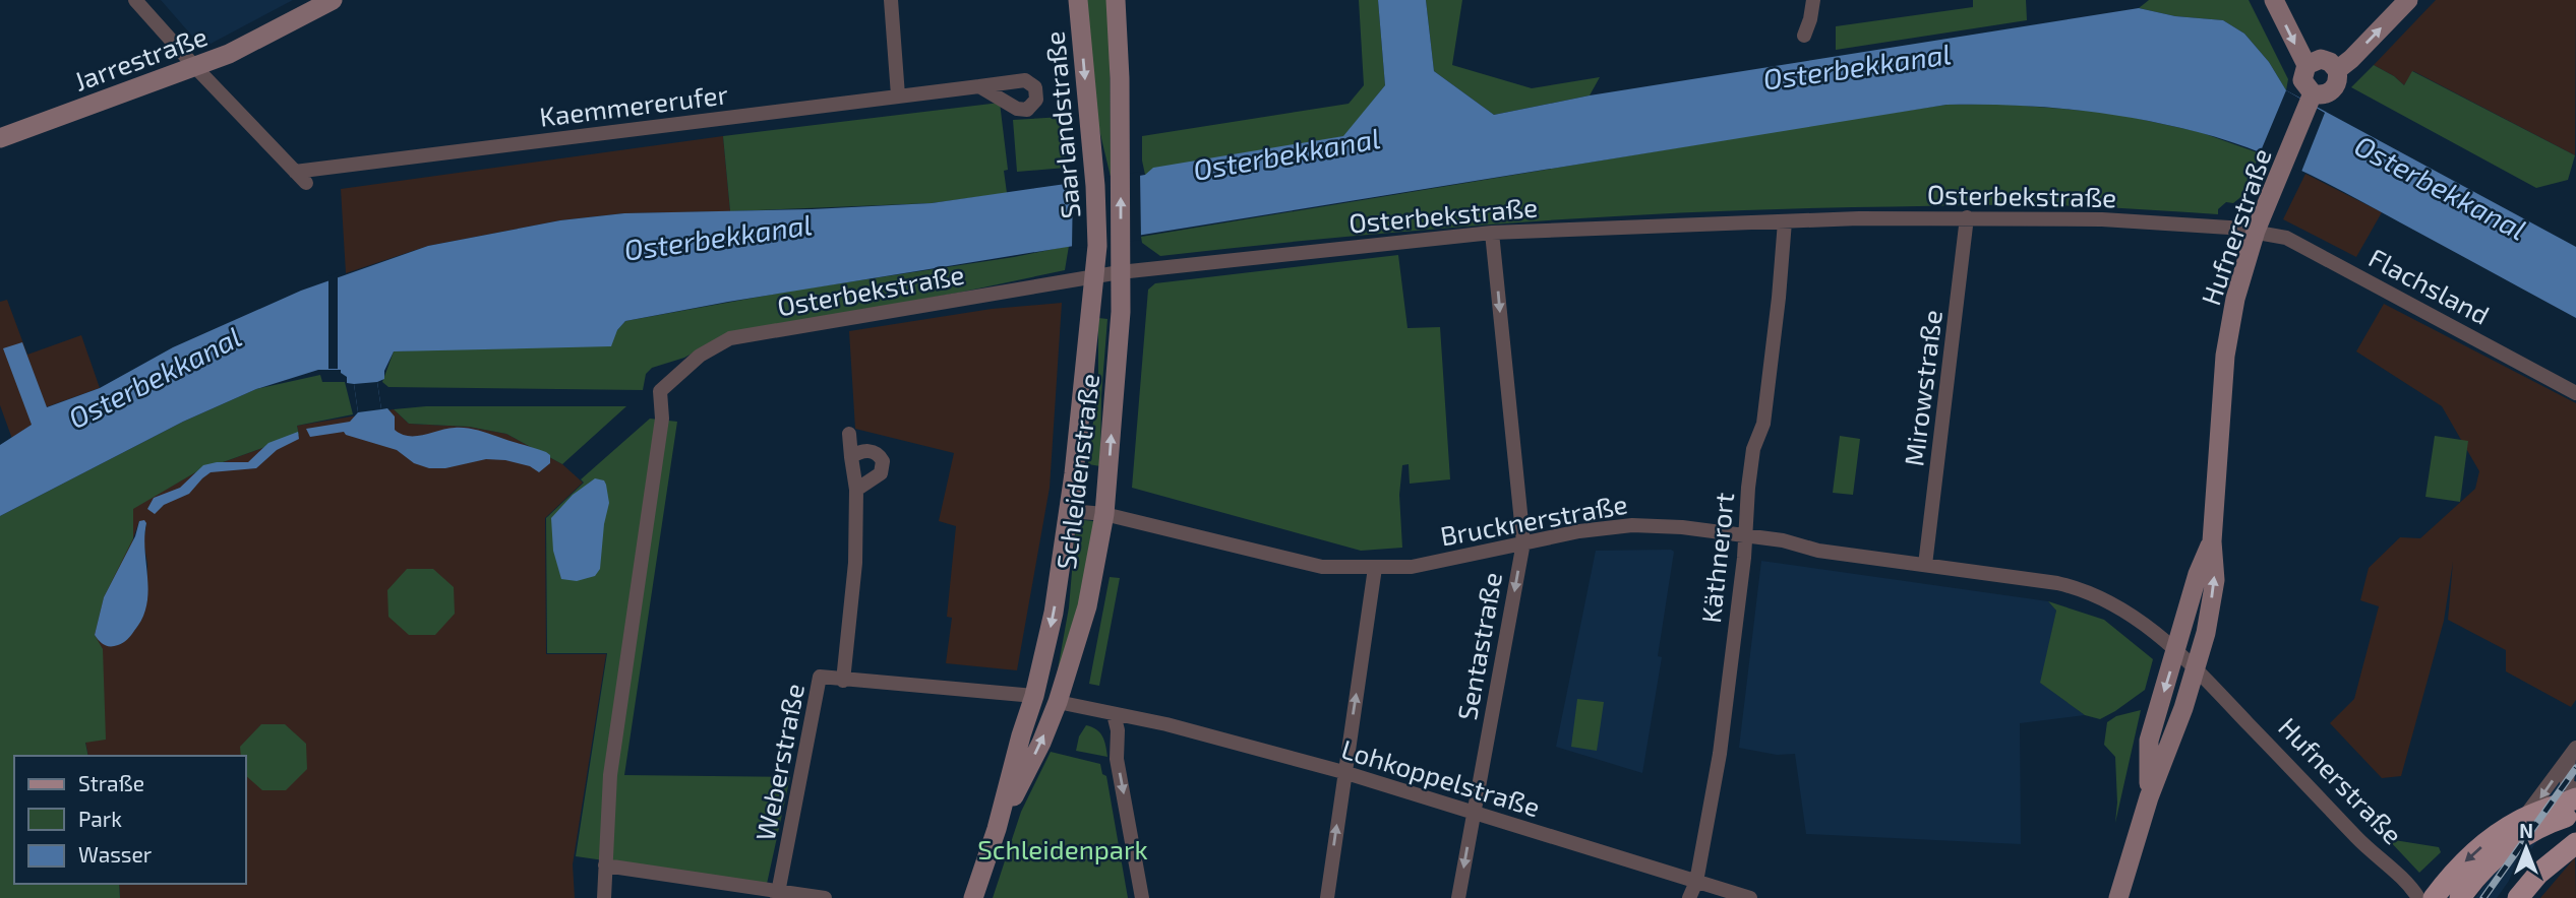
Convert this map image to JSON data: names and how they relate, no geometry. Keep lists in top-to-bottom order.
{
  "streets": {
    "main road": [
      "Jarrestraße",
      "Saarlandstraße",
      "Hufnerstraße",
      "Schleidenstraße"
    ],
    "street": [
      "Kaemmererufer",
      "Osterbekstraße",
      "Flachsland",
      "Mirowstraße",
      "Brucknerstraße",
      "Käthnerort",
      "Sentastraße",
      "Weberstraße",
      "Lohkoppelstraße"
    ]
  },
  "crossings": [
    ["Saarlandstraße", "Schleidenstraße"],
    ["Osterbekstraße", "Hufnerstraße"],
    ["Osterbekstraße", "Flachsland"],
    ["Osterbekstraße", "Mirowstraße"],
    ["Osterbekstraße", "Schleidenstraße"],
    ["Osterbekstraße", "Käthnerort"],
    ["Osterbekstraße", "Sentastraße"],
    ["Hufnerstraße", "Flachsland"],
    ["Hufnerstraße", "Brucknerstraße"],
    ["Mirowstraße", "Brucknerstraße"],
    ["Schleidenstraße", "Brucknerstraße"],
    ["Schleidenstraße", "Lohkoppelstraße"],
    ["Brucknerstraße", "Käthnerort"],
    ["Brucknerstraße", "Sentastraße"],
    ["Käthnerort", "Lohkoppelstraße"],
    ["Sentastraße", "Lohkoppelstraße"]
  ],
  "one_way": ["Sentastraße"],
  "water": ["Osterbekkanal"],
  "parks": ["Schleidenpark"],
  "legend": ["Straße", "Park", "Wasser"],
  "north": "top"
}
